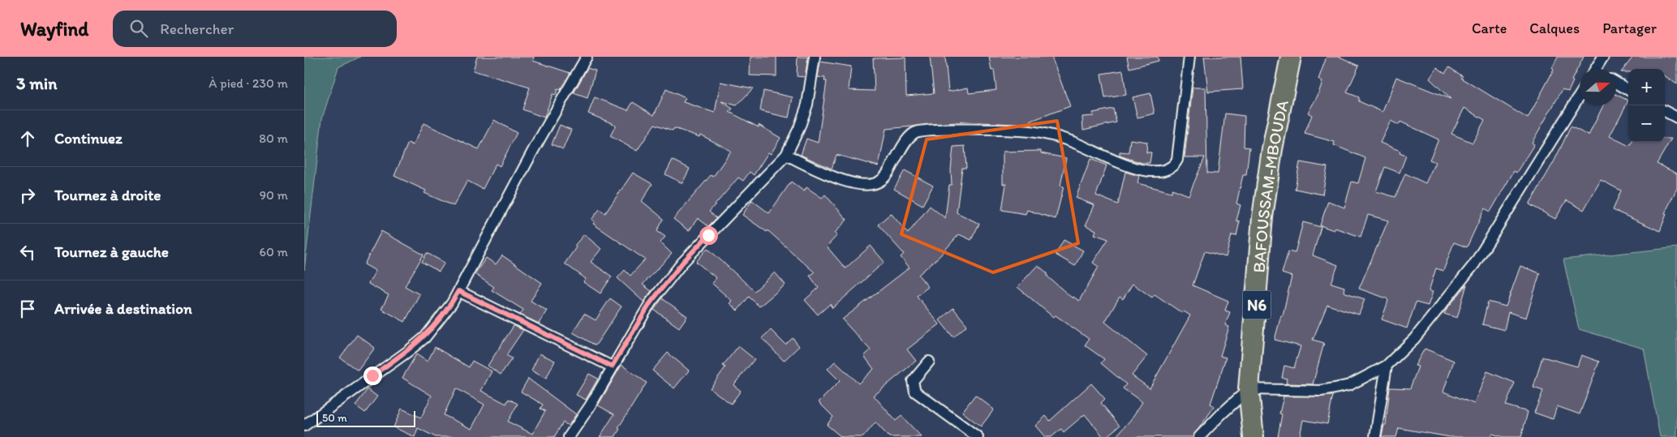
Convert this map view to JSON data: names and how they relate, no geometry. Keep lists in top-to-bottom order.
{
  "streets": {
    "highway": ["BAFOUSSAM-MBOUDA", "N6"]
  },
  "scale_bar": "50 m",
  "north": "right",
  "page": {
    "header": "Wayfind",
    "search": "Rechercher",
    "nav": ["Carte", "Calques", "Partager"],
    "heading": ["3 min", "À pied · 230 m"],
    "map_buttons": ["+", "−"],
    "list": [
      ["Continuez", "80 m"],
      ["Tournez à droite", "90 m"],
      ["Tournez à gauche", "60 m"],
      "Arrivée à destination"
    ],
    "scale": "50 m"
  }
}
